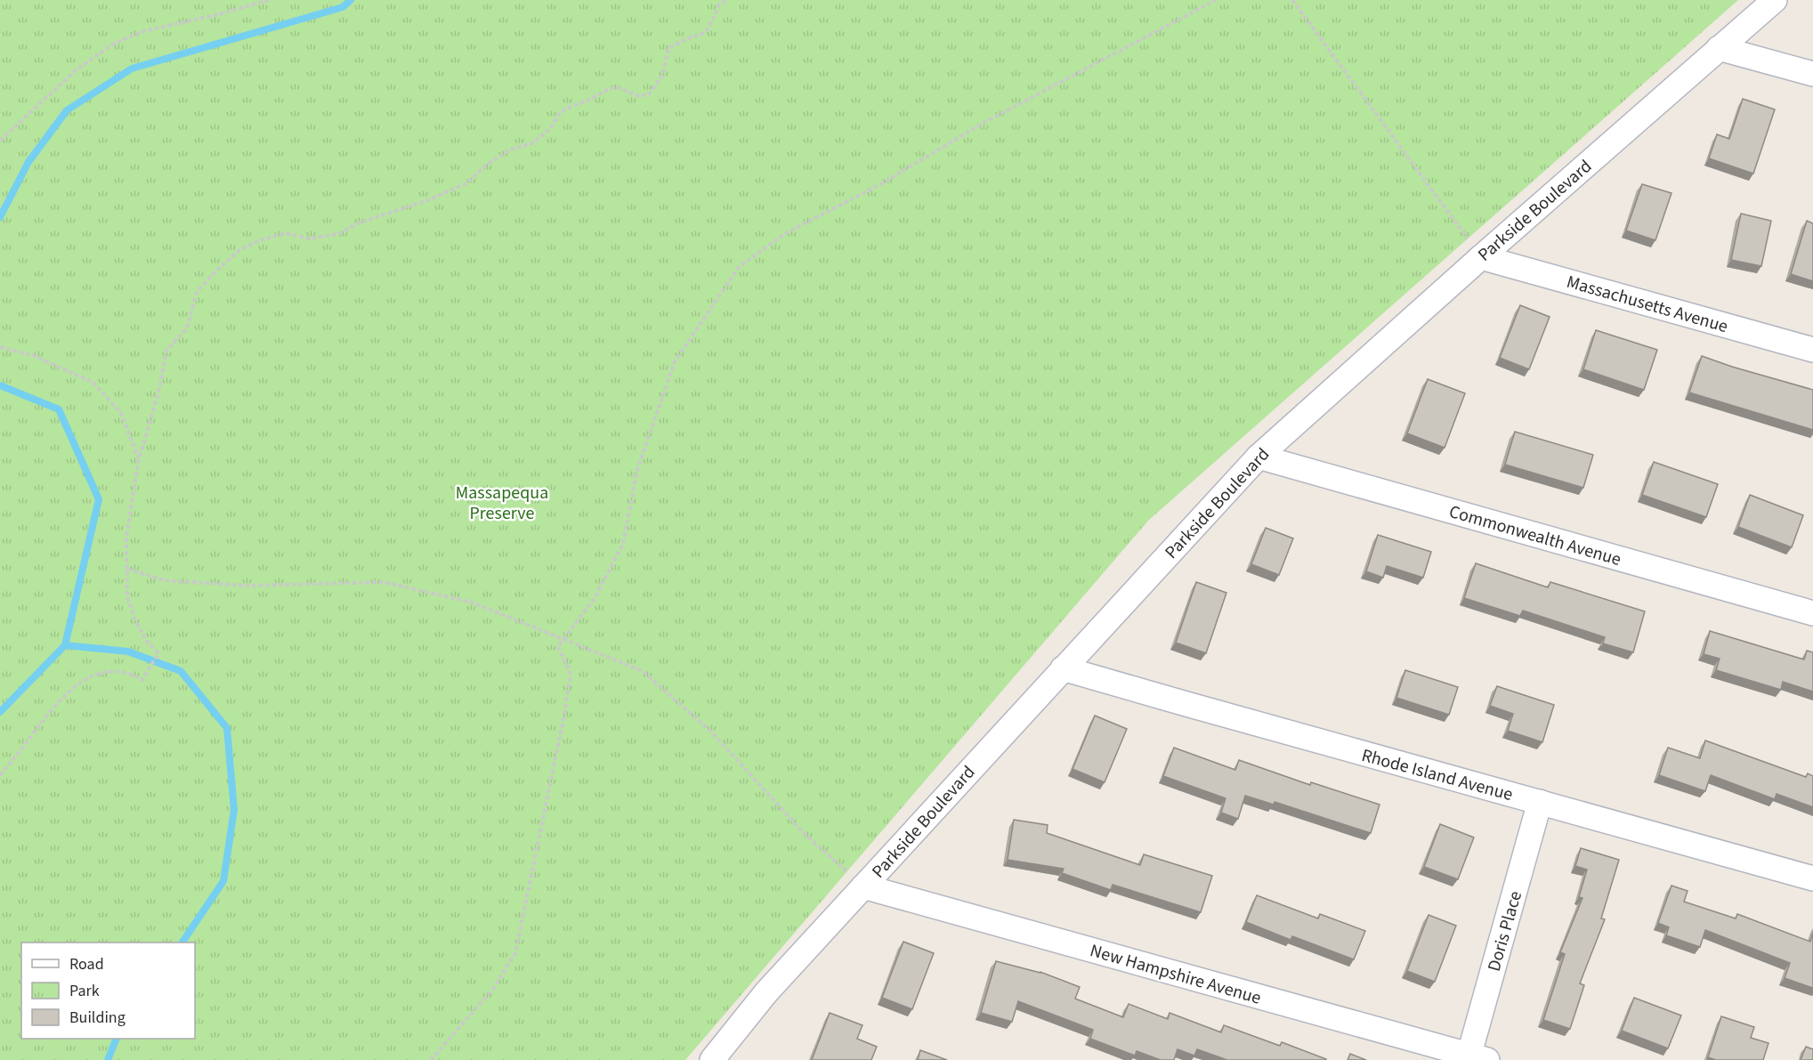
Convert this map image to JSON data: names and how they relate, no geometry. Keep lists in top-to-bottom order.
{
  "streets": {
    "street": [
      "Parkside Boulevard",
      "Massachusetts Avenue",
      "Commonwealth Avenue",
      "Rhode Island Avenue",
      "Doris Place",
      "New Hampshire Avenue"
    ]
  },
  "crossings": [
    ["Parkside Boulevard", "Massachusetts Avenue"],
    ["Parkside Boulevard", "Commonwealth Avenue"],
    ["Parkside Boulevard", "Rhode Island Avenue"],
    ["Parkside Boulevard", "New Hampshire Avenue"],
    ["Rhode Island Avenue", "Doris Place"],
    ["Doris Place", "New Hampshire Avenue"]
  ],
  "parks": ["Massapequa Preserve"],
  "legend": ["Road", "Park", "Building"]
}
